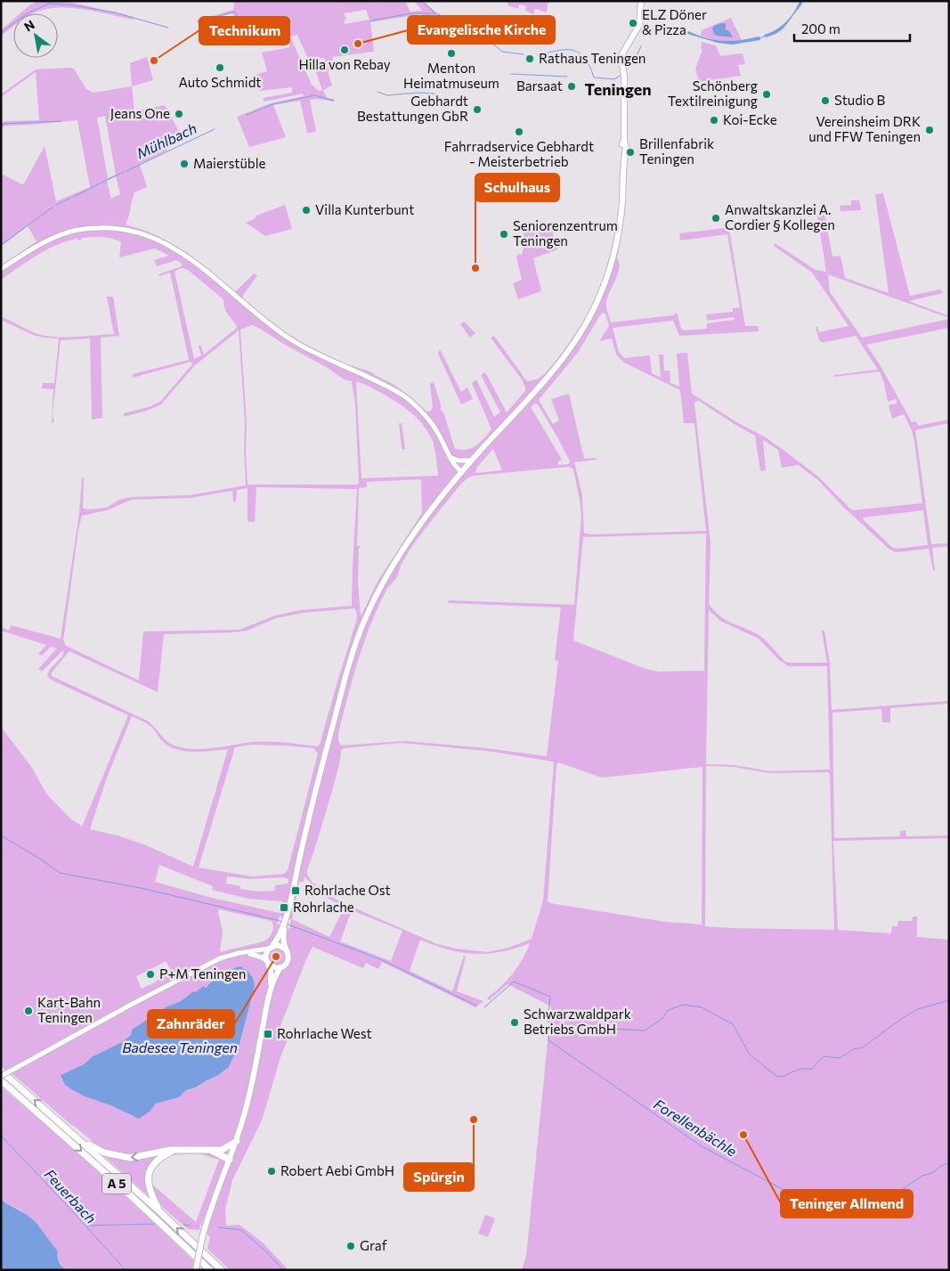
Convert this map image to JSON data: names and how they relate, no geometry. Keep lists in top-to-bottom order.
{
  "streets": {
    "highway": ["A 5"]
  },
  "districts": ["Teningen"],
  "water": [
    "Mühlbach",
    "Badesee Teningen",
    "Forellenbächle",
    "Feuerbach"
  ],
  "places": {
    "other": [
      "ELZ Döner & Pizza",
      "Evangelische Kirche",
      "Hilla von Rebay",
      "Menton Heimatmuseum",
      "Rathaus Teningen",
      "Technikum",
      "Auto Schmidt",
      "Barsaat",
      "Schönberg Textilreinigung",
      "Studio B",
      "Gebhardt Bestattungen GbR",
      "Jeans One",
      "Koi-Ecke",
      "Vereinsheim DRK und FFW Teningen",
      "Fahrradservice Gebhardt - Meisterbetrieb",
      "Brillenfabrik Teningen",
      "Maierstüble",
      "Villa Kunterbunt",
      "Anwaltskanzlei A. Cordier § Kollegen",
      "Seniorenzentrum Teningen",
      "Schulhaus",
      "Zahnräder",
      "P+M Teningen",
      "Kart-Bahn Teningen",
      "Schwarzwaldpark Betriebs GmbH",
      "Spürgin",
      "Teninger Allmend",
      "Robert Aebi GmbH",
      "Graf"
    ],
    "transit": ["Rohrlache Ost", "Rohrlache", "Rohrlache West"]
  },
  "scale_bar": "200 m",
  "north": "top left"
}
